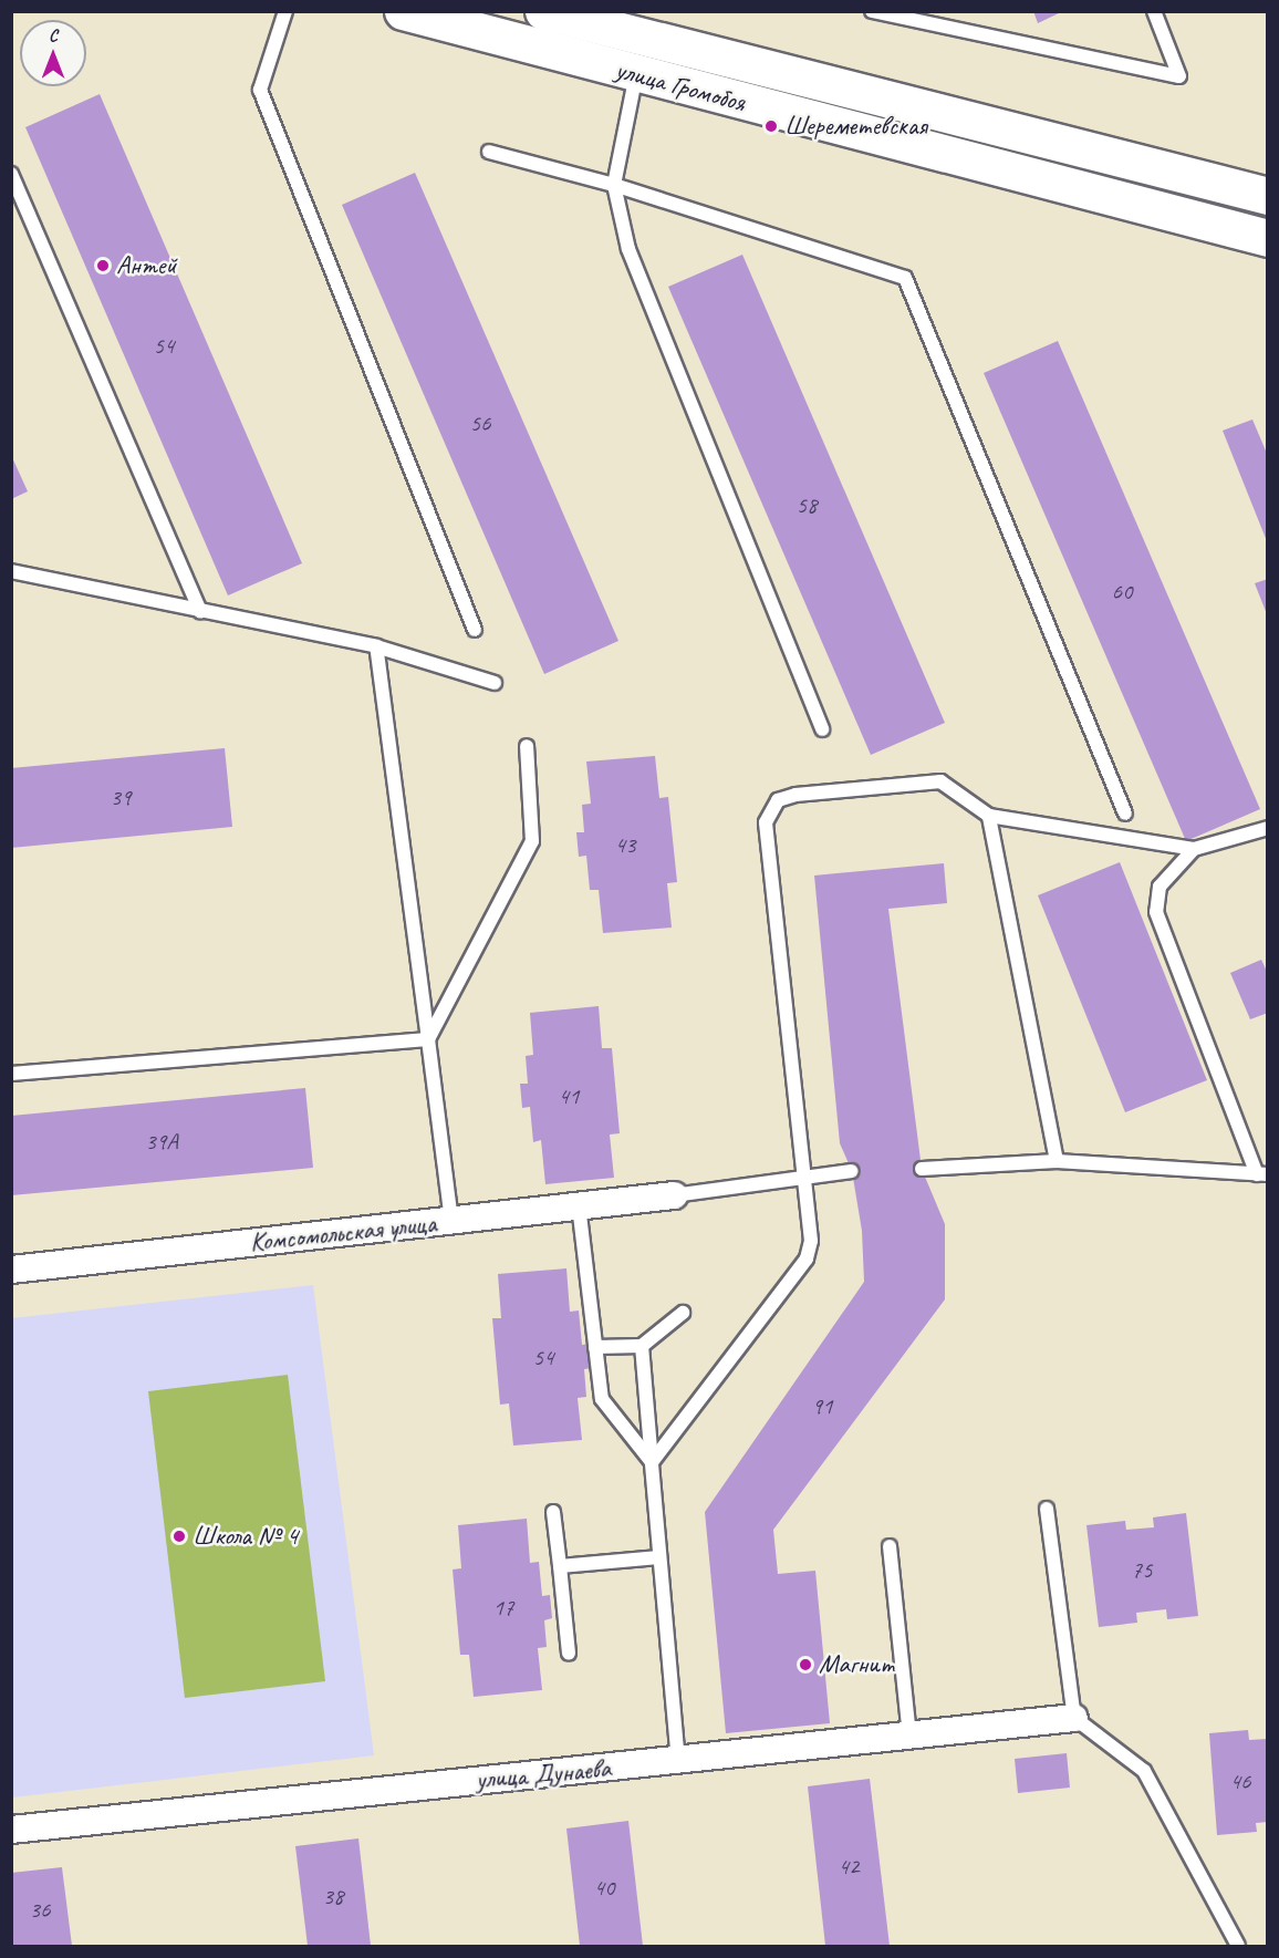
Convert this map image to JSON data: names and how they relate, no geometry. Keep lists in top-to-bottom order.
{
  "streets": {
    "main road": ["улица Громобоя"],
    "street": ["Комсомольская улица", "улица Дунаева"]
  },
  "places": [
    "Шереметевская",
    "Антей",
    "Школа № 4",
    "Магнит"
  ],
  "house_numbers": [
    "54",
    "56",
    "58",
    "60",
    "39",
    "43",
    "41",
    "39А",
    "54",
    "91",
    "75",
    "17",
    "46",
    "42",
    "40",
    "38",
    "36"
  ],
  "north": "top"
}
